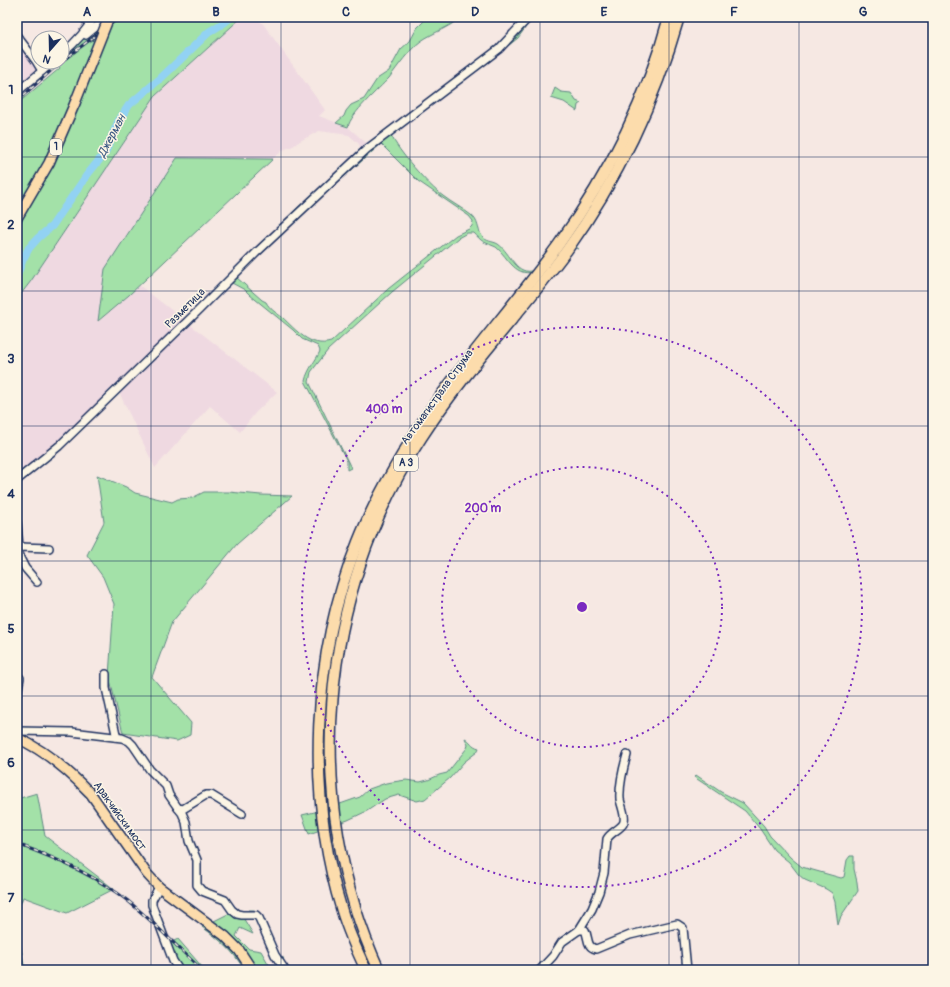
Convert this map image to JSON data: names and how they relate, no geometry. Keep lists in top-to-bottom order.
{
  "streets": {
    "highway": ["Автомагистрала Струма", "A 3"],
    "main road": ["1", "Аракчийски мост"],
    "street": ["Разметица"]
  },
  "water": ["Джерман"],
  "north": "bottom",
  "grid": {
    "columns": [
      "A",
      "B",
      "C",
      "D",
      "E",
      "F",
      "G"
    ],
    "rows": [
      "1",
      "2",
      "3",
      "4",
      "5",
      "6",
      "7"
    ]
  },
  "rings": ["400 m", "200 m"]
}
